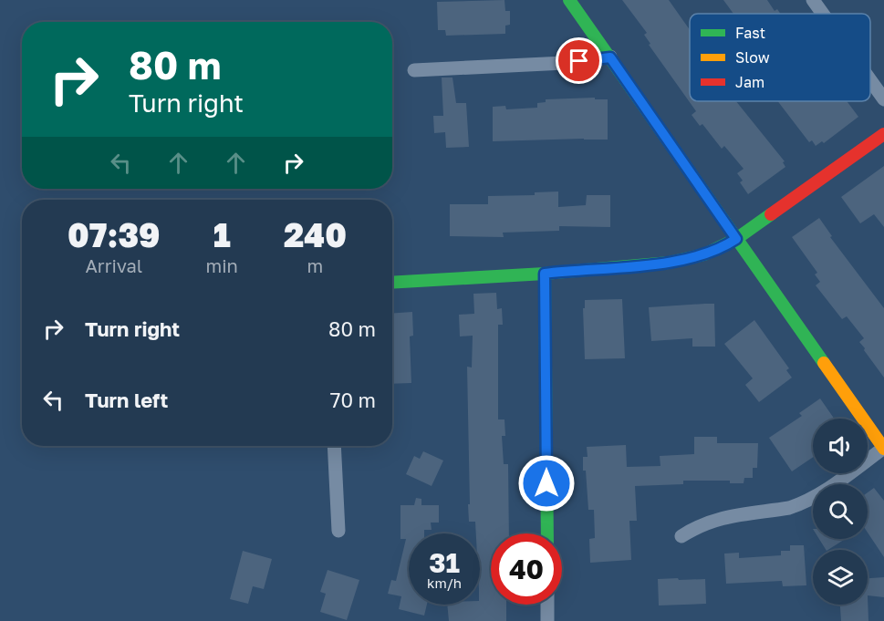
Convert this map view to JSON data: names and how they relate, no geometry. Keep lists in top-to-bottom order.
{
  "legend": ["Fast", "Slow", "Jam"],
  "page": {
    "turn": ["80 m", "Turn right"],
    "eta": [
      "07:39",
      "Arrival",
      "1",
      "min",
      "240",
      "m"
    ],
    "list": [
      {
        "name": "Turn right",
        "value": "80 m"
      },
      {
        "name": "Turn left",
        "value": "70 m"
      }
    ],
    "speed": "31 km/h",
    "limit": "40"
  }
}
